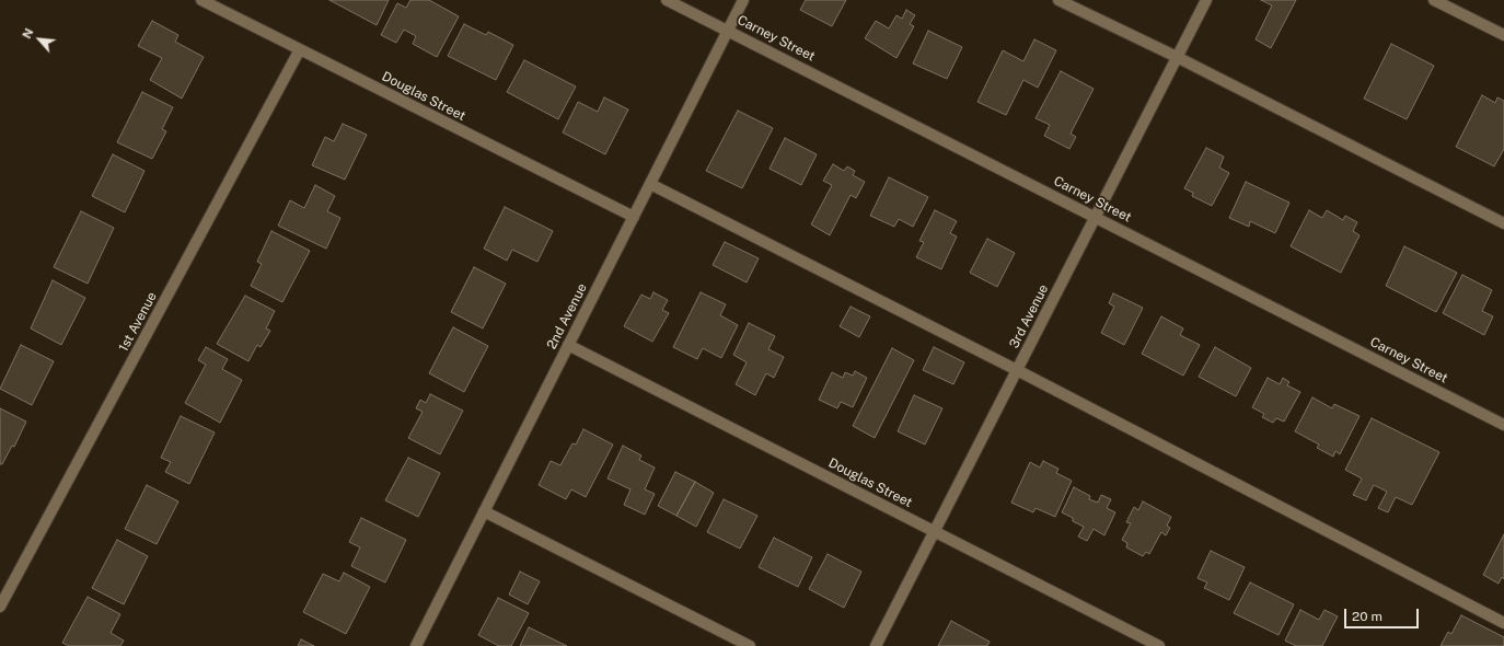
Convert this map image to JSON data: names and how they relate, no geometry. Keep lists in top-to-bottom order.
{
  "streets": {
    "street": [
      "Carney Street",
      "Douglas Street",
      "2nd Avenue",
      "3rd Avenue",
      "1st Avenue"
    ]
  },
  "crossings": [
    ["Carney Street", "2nd Avenue"],
    ["Carney Street", "3rd Avenue"],
    ["Douglas Street", "2nd Avenue"],
    ["Douglas Street", "3rd Avenue"],
    ["Douglas Street", "1st Avenue"]
  ],
  "scale_bar": "20 m",
  "north": "top left"
}
